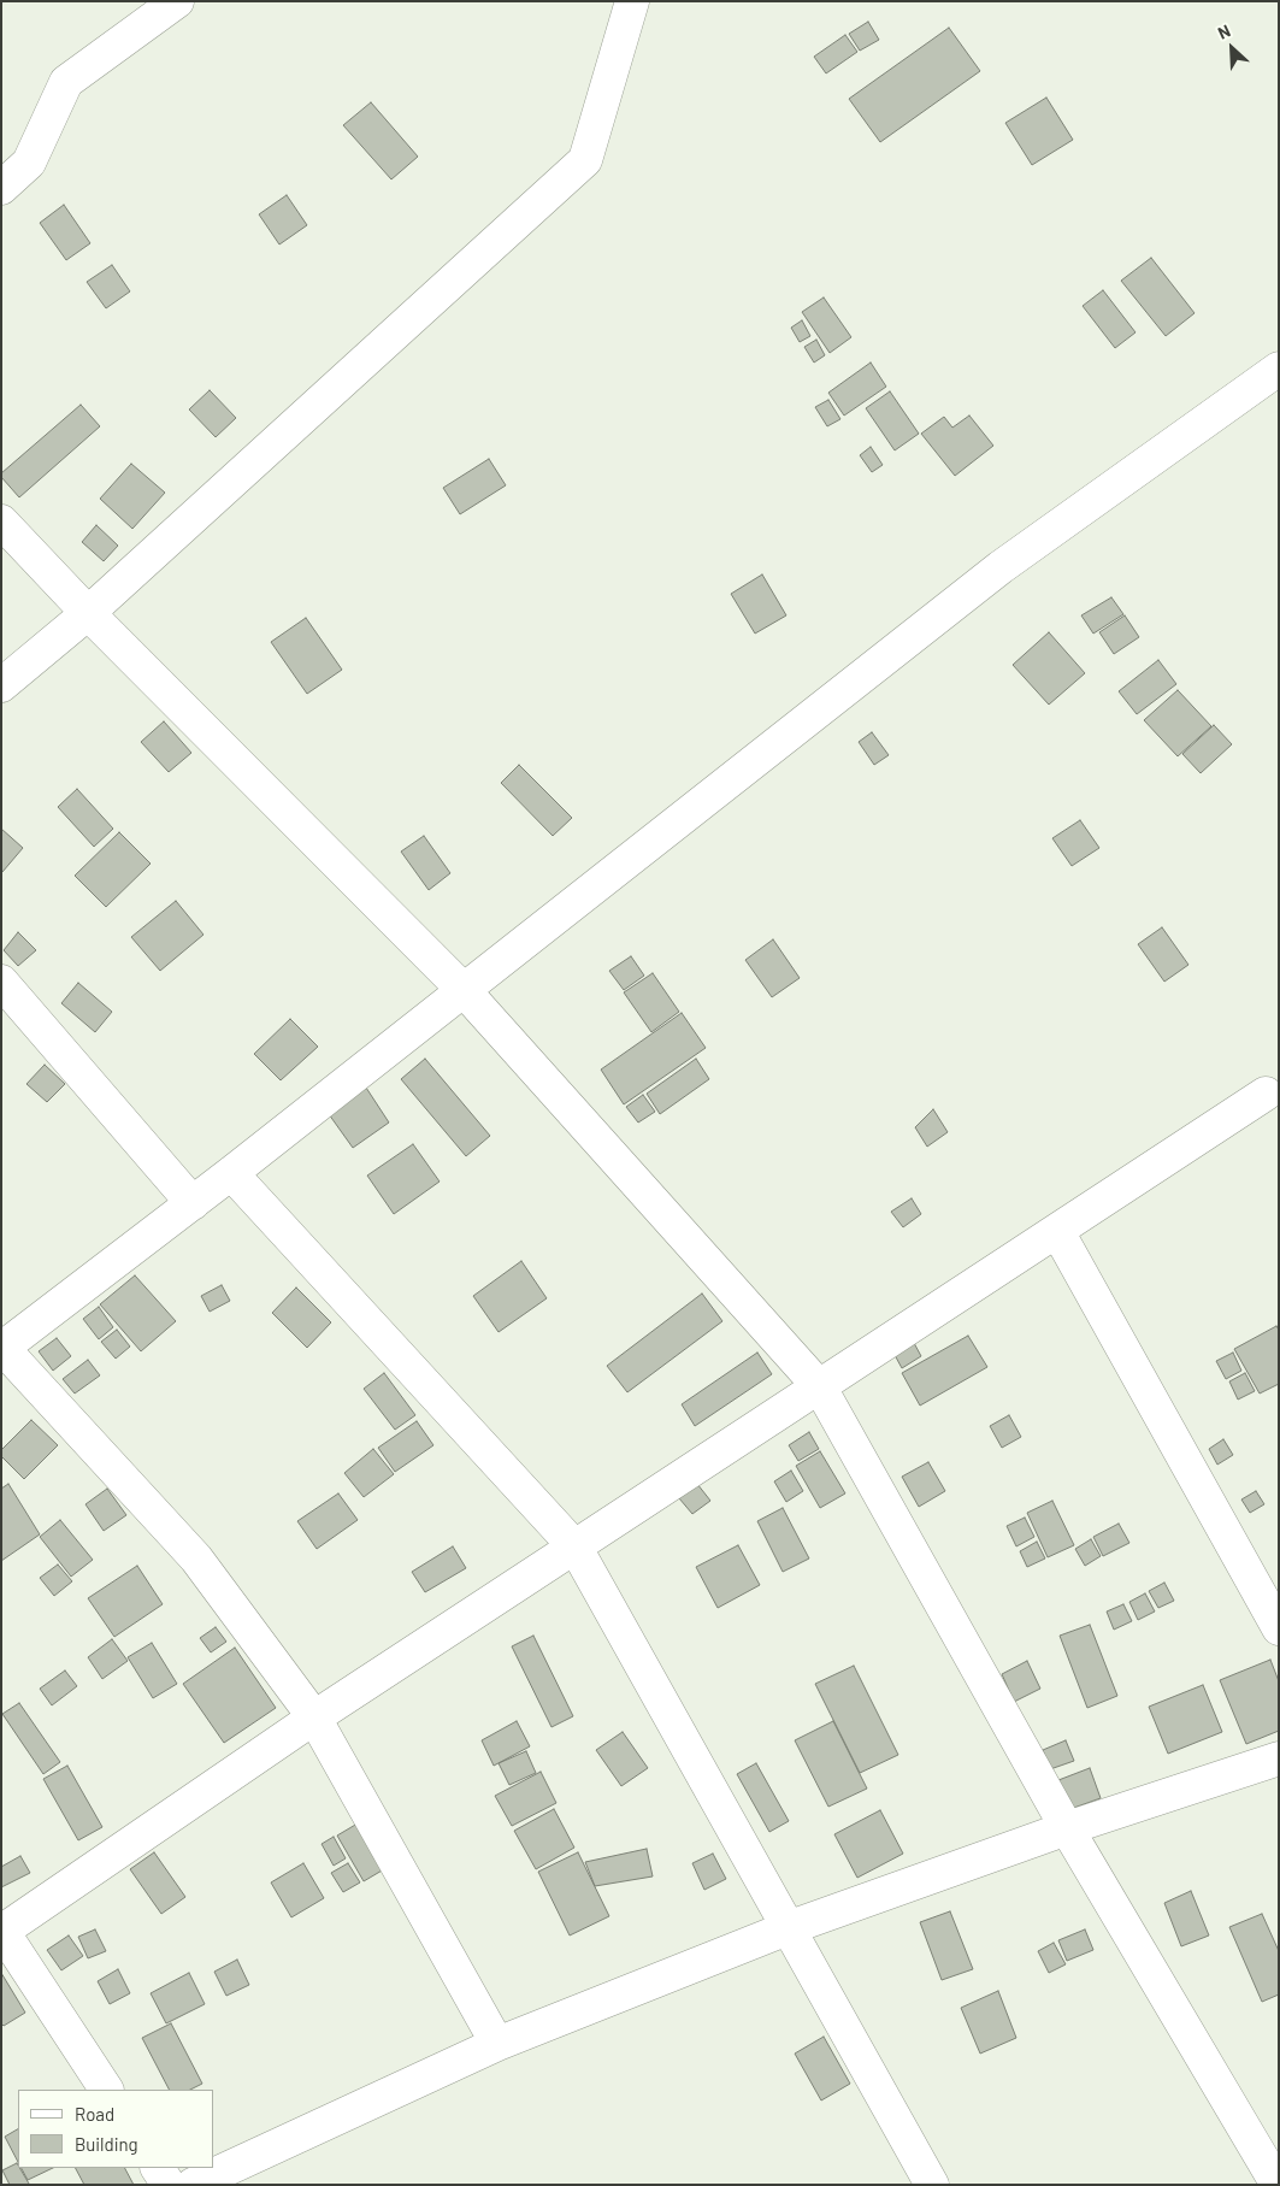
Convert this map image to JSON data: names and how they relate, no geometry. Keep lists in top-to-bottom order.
{
  "legend": ["Road", "Building"],
  "north": "top left"
}
